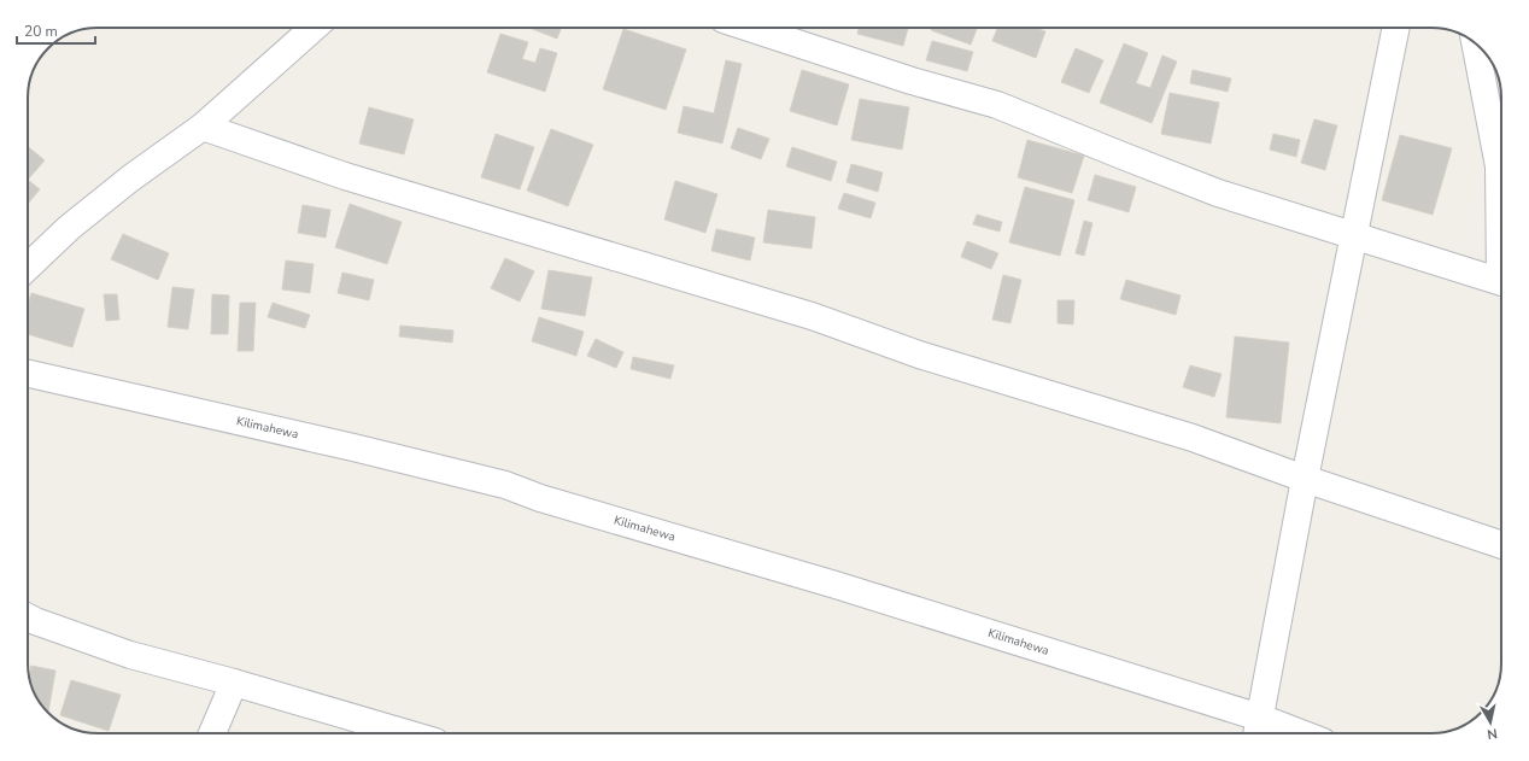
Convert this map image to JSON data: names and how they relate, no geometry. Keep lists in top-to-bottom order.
{
  "streets": {
    "street": ["Kilimahewa"]
  },
  "scale_bar": "20 m",
  "north": "bottom"
}
